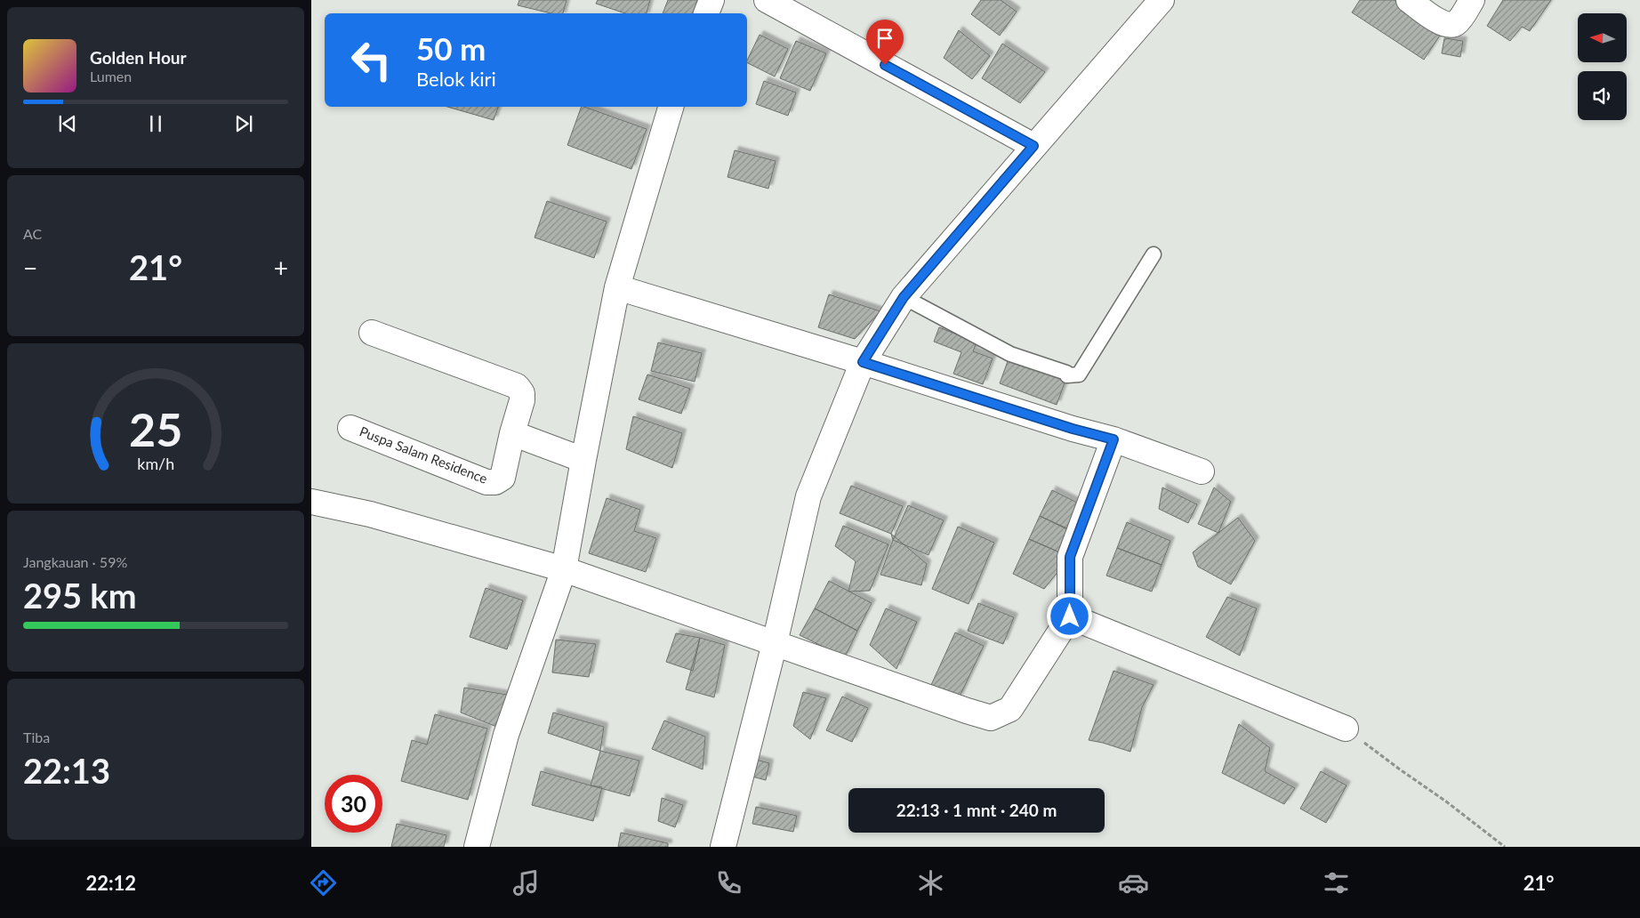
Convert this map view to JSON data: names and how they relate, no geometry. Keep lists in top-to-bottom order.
{
  "streets": {
    "street": ["Puspa Salam Residence"]
  },
  "north": "left",
  "page": {
    "turn": ["50 m", "Belok kiri"],
    "song": ["Golden Hour", "Lumen"],
    "tile": [
      "AC",
      ["Jangkauan · 59%", "295 km"],
      ["Tiba", "22:13"]
    ],
    "heat": ["−", "21°", "+"],
    "limit": "30",
    "trip": "22:13 · 1 mnt · 240 m",
    "tabs": ["22:12", "21°"],
    "gauge": ["25", "km/h"]
  }
}
